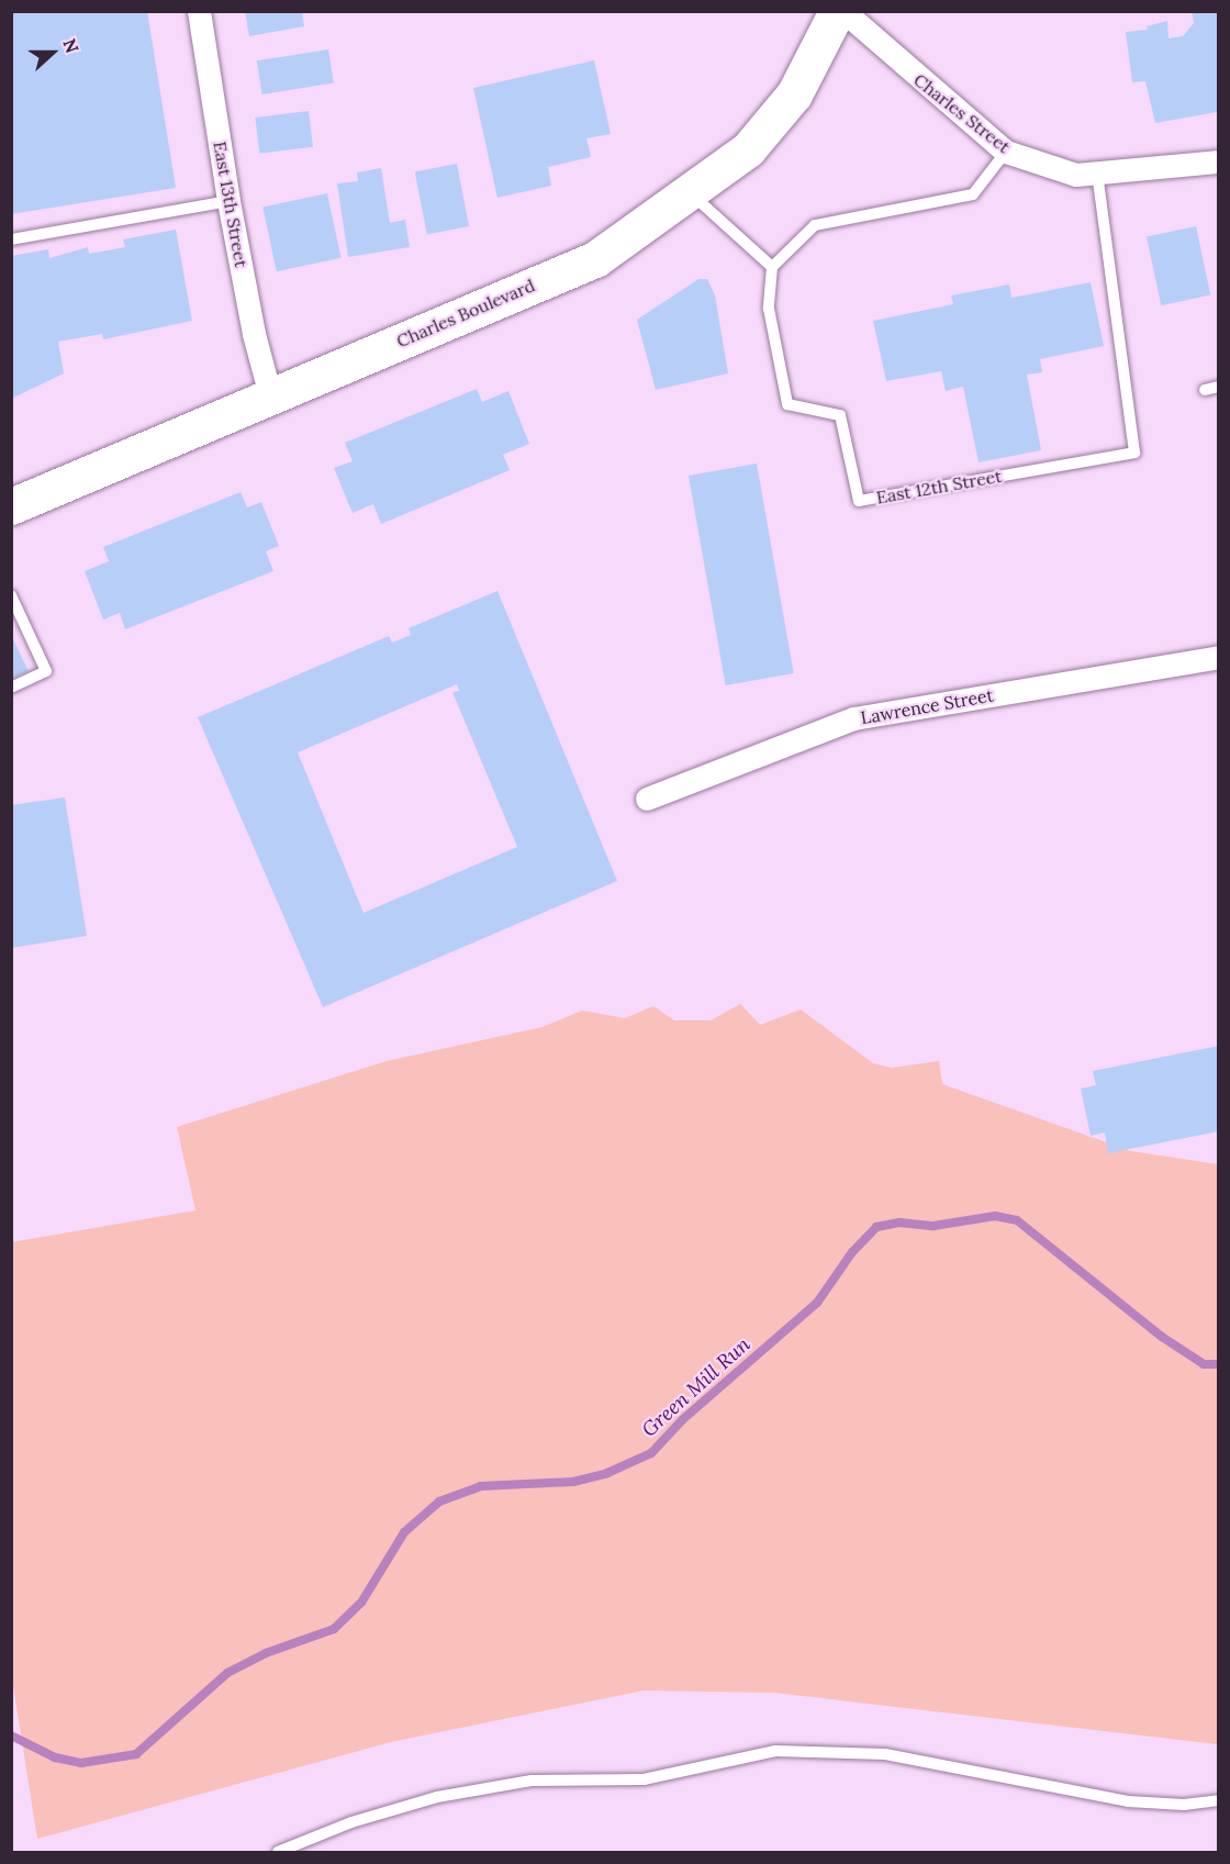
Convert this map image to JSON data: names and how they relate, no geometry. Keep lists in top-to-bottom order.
{
  "streets": {
    "main road": ["Charles Boulevard"],
    "street": ["Charles Street", "East 13th Street", "Lawrence Street"],
    "lane": ["East 12th Street"]
  },
  "crossings": [
    ["Charles Street", "East 12th Street"],
    ["East 13th Street", "Charles Boulevard"]
  ],
  "water": ["Green Mill Run"],
  "north": "right"
}
